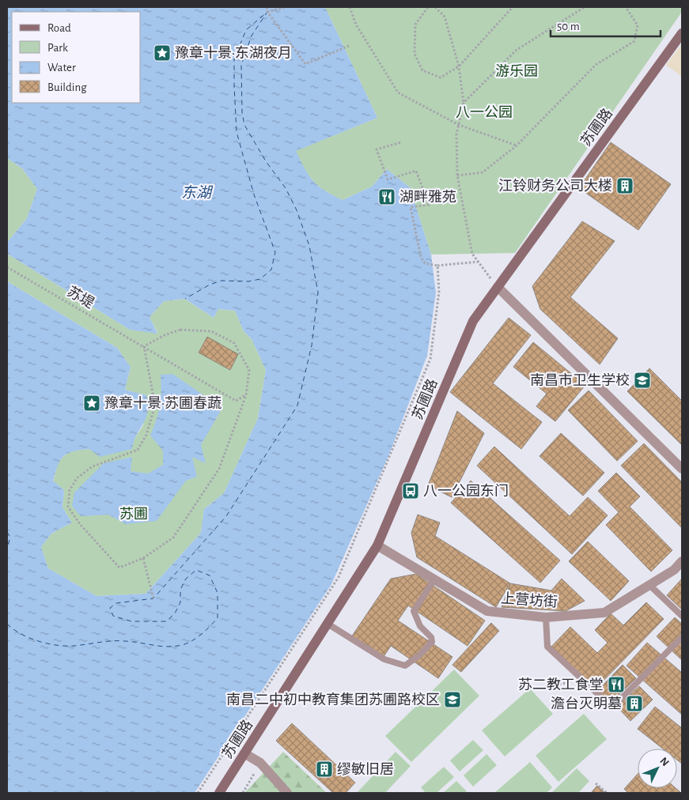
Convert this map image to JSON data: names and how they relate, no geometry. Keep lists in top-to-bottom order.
{
  "streets": {
    "main road": ["苏圃路"],
    "street": ["上营坊街"],
    "path": ["苏堤"]
  },
  "crossings": [
    ["苏圃路", "上营坊街"]
  ],
  "water": ["东湖"],
  "parks": ["游乐园", "八一公园", "苏圃"],
  "places": {
    "place": ["豫章十景·东湖夜月", "豫章十景·苏圃春蔬"],
    "building": ["江铃财务公司大楼", "澹台灭明墓", "缪敏旧居"],
    "restaurant": ["湖畔雅苑", "苏二教工食堂"],
    "school or university": ["南昌市卫生学校", "南昌二中初中教育集团苏圃路校区"],
    "bus stop": ["八一公园东门"]
  },
  "legend": [
    "Road",
    "Park",
    "Water",
    "Building"
  ],
  "scale_bar": "50 m",
  "north": "top right"
}
